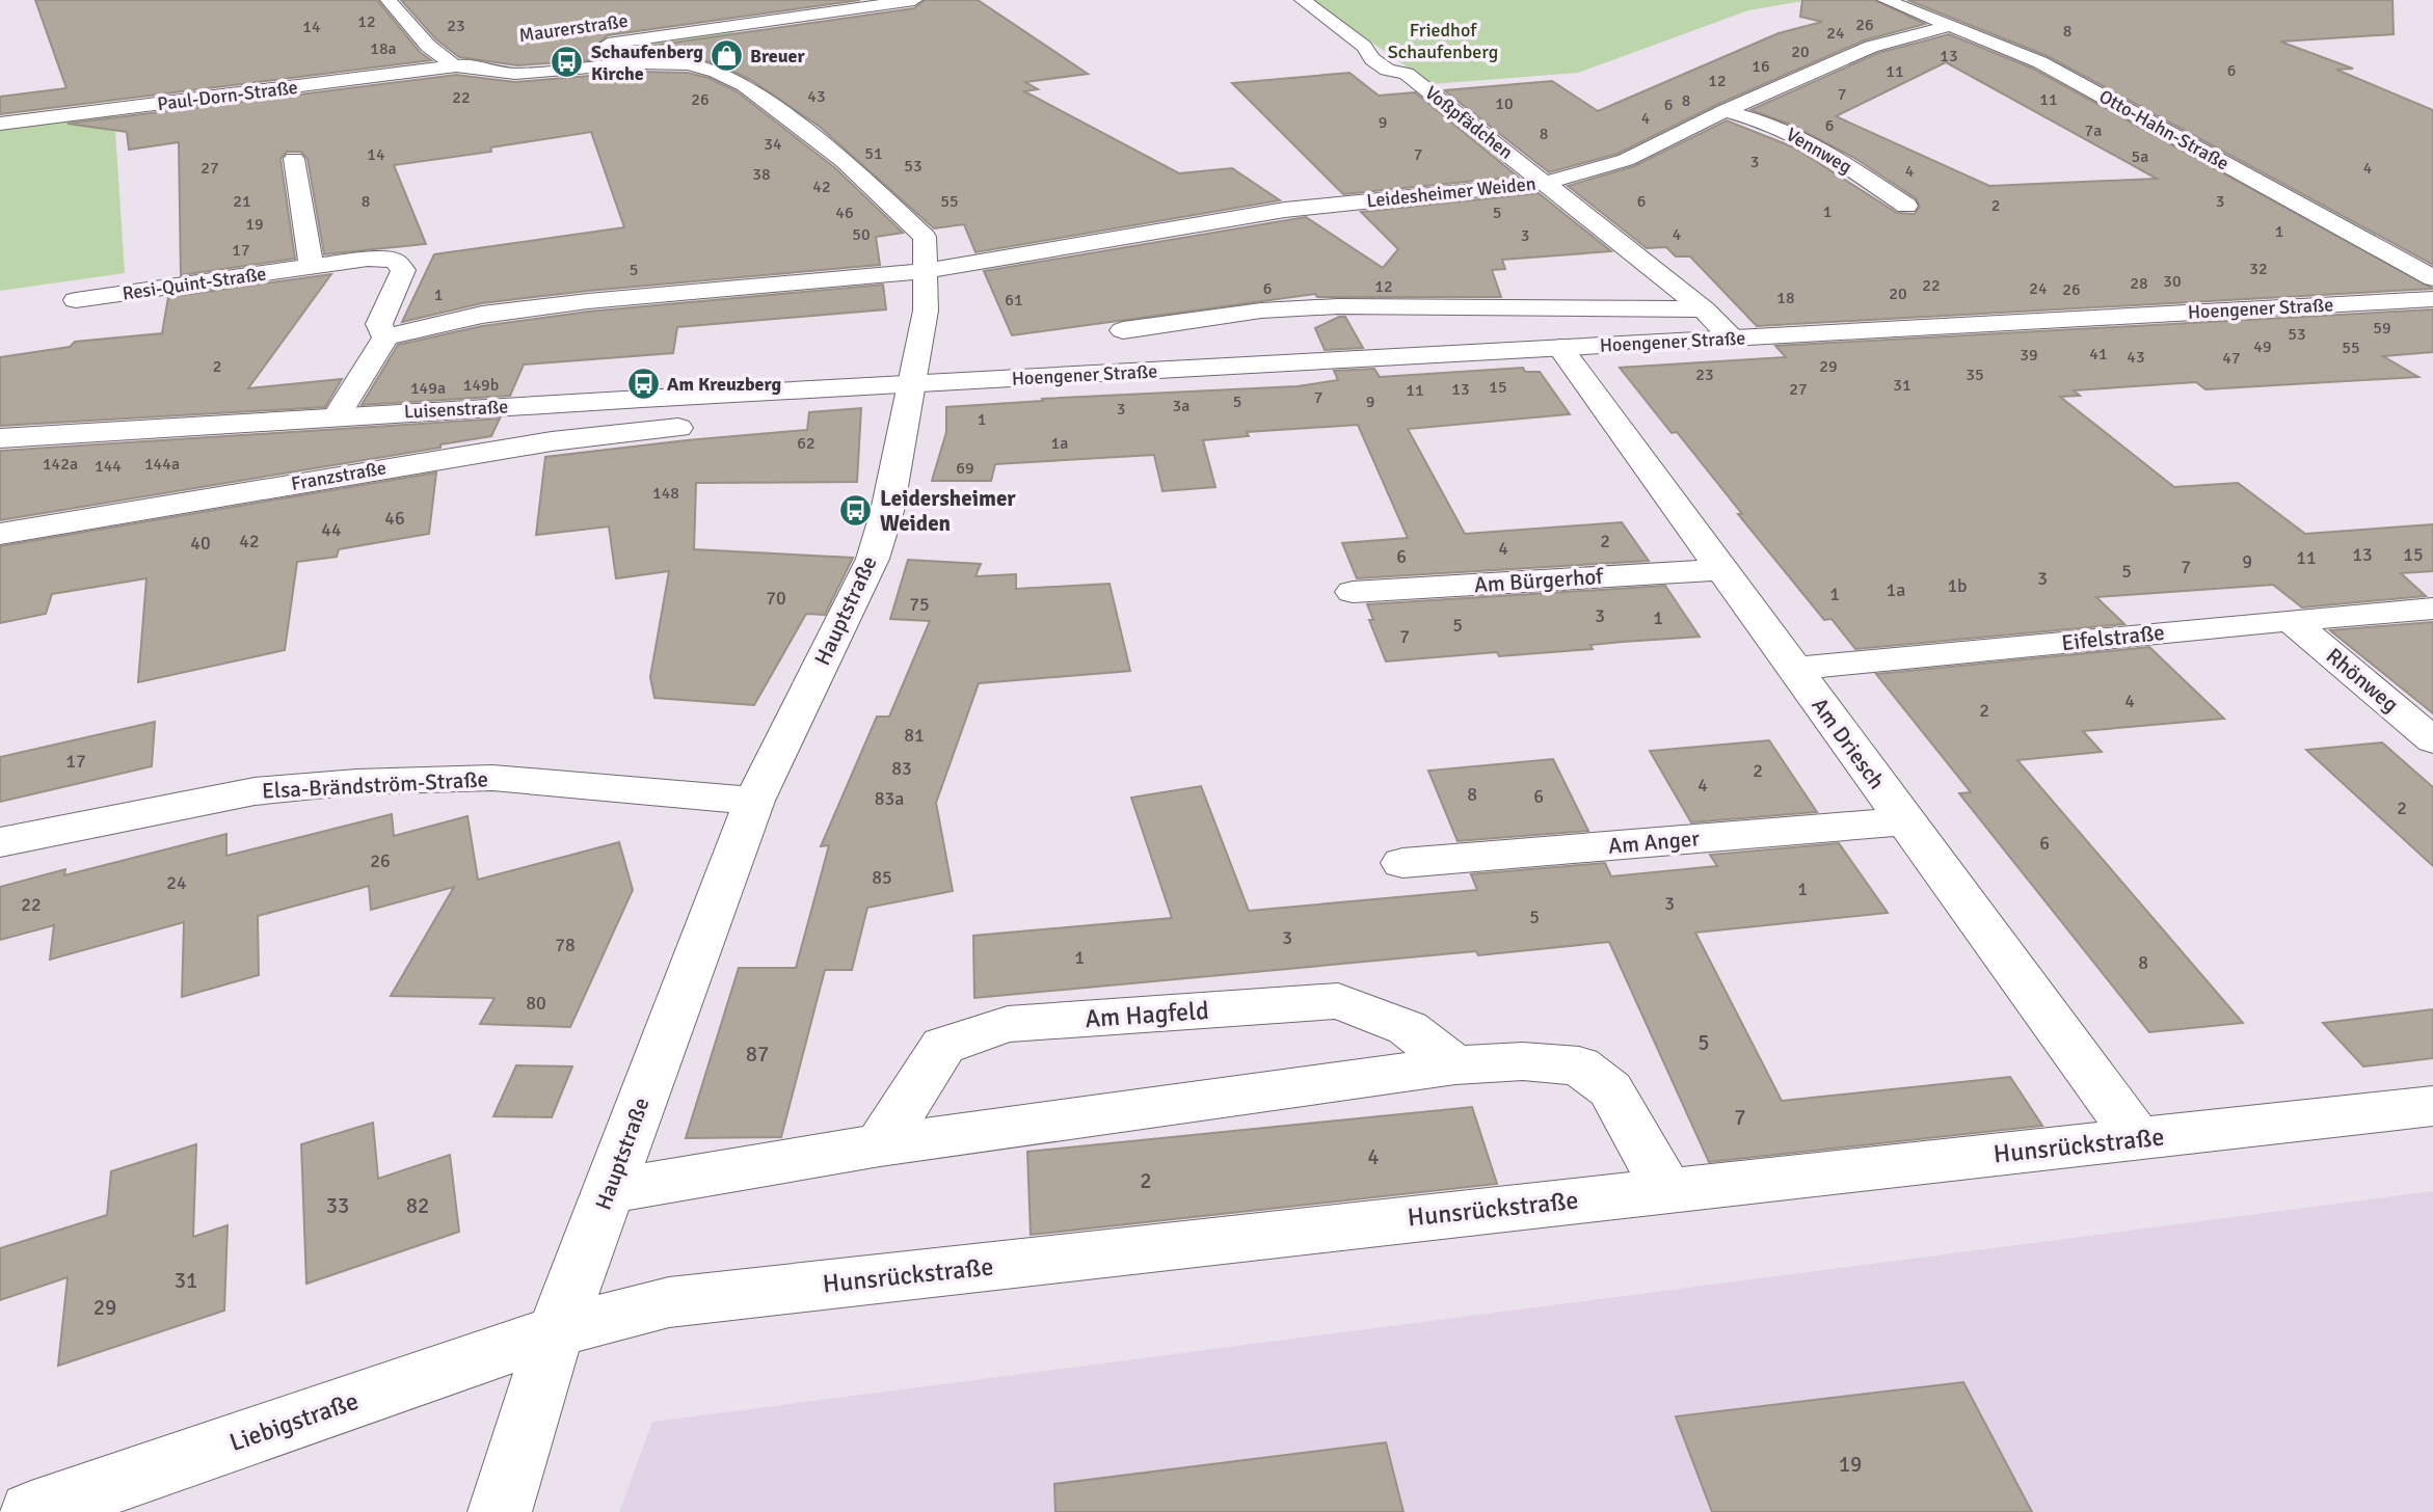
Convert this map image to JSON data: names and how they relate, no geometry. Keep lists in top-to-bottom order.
{
  "streets": {
    "street": [
      "Maurerstraße",
      "Paul-Dorn-Straße",
      "Voßpfädchen",
      "Otto-Hahn-Straße",
      "Vennweg",
      "Leidesheimer Weiden",
      "Resi-Quint-Straße",
      "Hoengener Straße",
      "Luisenstraße",
      "Franzstraße",
      "Am Bürgerhof",
      "Hauptstraße",
      "Eifelstraße",
      "Rhönweg",
      "Am Driesch",
      "Elsa-Brändström-Straße",
      "Am Anger",
      "Am Hagfeld",
      "Hunsrückstraße",
      "Liebigstraße"
    ]
  },
  "crossings": [
    ["Maurerstraße", "Paul-Dorn-Straße"],
    ["Maurerstraße", "Hauptstraße"],
    ["Paul-Dorn-Straße", "Hauptstraße"],
    ["Voßpfädchen", "Leidesheimer Weiden"],
    ["Voßpfädchen", "Hoengener Straße"],
    ["Otto-Hahn-Straße", "Leidesheimer Weiden"],
    ["Vennweg", "Leidesheimer Weiden"],
    ["Leidesheimer Weiden", "Hauptstraße"],
    ["Hoengener Straße", "Luisenstraße"],
    ["Hoengener Straße", "Hauptstraße"],
    ["Hoengener Straße", "Am Driesch"],
    ["Luisenstraße", "Hauptstraße"],
    ["Am Bürgerhof", "Am Driesch"],
    ["Hauptstraße", "Elsa-Brändström-Straße"],
    ["Hauptstraße", "Hunsrückstraße"],
    ["Hauptstraße", "Liebigstraße"],
    ["Eifelstraße", "Rhönweg"],
    ["Eifelstraße", "Am Driesch"],
    ["Am Driesch", "Am Anger"],
    ["Am Driesch", "Hunsrückstraße"],
    ["Hunsrückstraße", "Liebigstraße"]
  ],
  "parks": ["Friedhof Schaufenberg"],
  "places": {
    "shop": ["Breuer"],
    "bus stop": ["Schaufenberg Kirche", "Am Kreuzberg", "Leidersheimer Weiden"]
  },
  "house_numbers": [
    "12",
    "26",
    "23",
    "14",
    "8",
    "24",
    "18a",
    "20",
    "13",
    "16",
    "6",
    "11",
    "12",
    "7",
    "43",
    "22",
    "26",
    "11",
    "8",
    "10",
    "6",
    "4",
    "9",
    "6",
    "7a",
    "8",
    "34",
    "51",
    "14",
    "7",
    "5a",
    "3",
    "53",
    "27",
    "4",
    "4",
    "38",
    "42",
    "21",
    "8",
    "55",
    "6",
    "3",
    "2",
    "1",
    "46",
    "5",
    "19",
    "1",
    "50",
    "4",
    "3",
    "17",
    "32",
    "5",
    "30",
    "28",
    "22",
    "12",
    "6",
    "24",
    "26",
    "20",
    "1",
    "18",
    "61",
    "59",
    "53",
    "49",
    "55",
    "41",
    "39",
    "43",
    "47",
    "2",
    "29",
    "23",
    "35",
    "149b",
    "31",
    "15",
    "149a",
    "13",
    "27",
    "11",
    "7",
    "5",
    "9",
    "3a",
    "3",
    "1",
    "62",
    "1a",
    "142a",
    "144a",
    "144",
    "69",
    "148",
    "46",
    "44",
    "42",
    "2",
    "40",
    "4",
    "13",
    "15",
    "6",
    "11",
    "9",
    "7",
    "5",
    "3",
    "1b",
    "1a",
    "1",
    "70",
    "75",
    "3",
    "1",
    "5",
    "7",
    "4",
    "2",
    "81",
    "17",
    "83",
    "2",
    "4",
    "8",
    "6",
    "83a",
    "2",
    "6",
    "26",
    "85",
    "24",
    "1",
    "3",
    "22",
    "5",
    "3",
    "78",
    "1",
    "8",
    "80",
    "5",
    "87",
    "7",
    "4",
    "2",
    "33",
    "82",
    "31",
    "29",
    "19"
  ]
}
